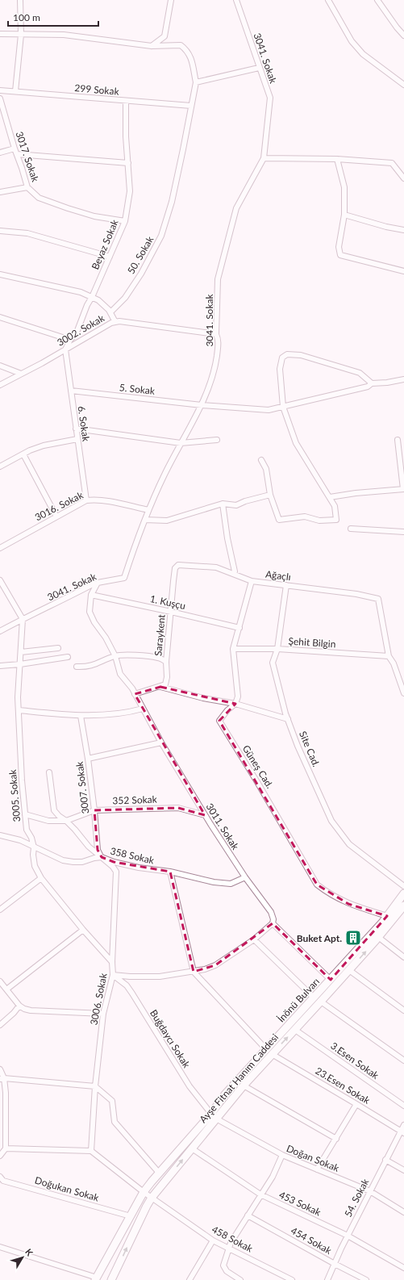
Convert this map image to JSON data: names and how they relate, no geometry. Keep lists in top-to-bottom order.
{
  "streets": {
    "main road": ["İnönü Bulvarı", "Ayşe Fitnat Hanım Caddesi"],
    "street": [
      "3041. Sokak",
      "299 Sokak",
      "3017. Sokak",
      "Beyaz Sokak",
      "50. Sokak",
      "3002. Sokak",
      "5. Sokak",
      "6. Sokak",
      "3016. Sokak",
      "Ağaçlı",
      "1. Kuşçu",
      "Saraykent",
      "Şehit Bilgin",
      "Site Cad.",
      "Güneş Cad.",
      "3007. Sokak",
      "3005. Sokak",
      "352 Sokak",
      "3011. Sokak",
      "358 Sokak",
      "3006. Sokak",
      "Buğdaycı Sokak",
      "3.Esen Sokak",
      "23.Esen Sokak",
      "Doğan Sokak",
      "Doğukan Sokak",
      "54. Sokak",
      "453 Sokak",
      "458 Sokak",
      "454 Sokak"
    ]
  },
  "crossings": [
    ["3041. Sokak", "3002. Sokak"],
    ["3041. Sokak", "5. Sokak"],
    ["3041. Sokak", "3016. Sokak"],
    ["3041. Sokak", "3005. Sokak"],
    ["3041. Sokak", "3011. Sokak"],
    ["299 Sokak", "Beyaz Sokak"],
    ["299 Sokak", "50. Sokak"],
    ["3017. Sokak", "Beyaz Sokak"],
    ["Beyaz Sokak", "3002. Sokak"],
    ["Beyaz Sokak", "6. Sokak"],
    ["3002. Sokak", "6. Sokak"],
    ["5. Sokak", "6. Sokak"],
    ["6. Sokak", "3016. Sokak"],
    ["Ağaçlı", "Saraykent"],
    ["Ağaçlı", "Şehit Bilgin"],
    ["Ağaçlı", "Site Cad."],
    ["1. Kuşçu", "Saraykent"],
    ["1. Kuşçu", "3011. Sokak"],
    ["Şehit Bilgin", "Site Cad."],
    ["Güneş Cad.", "İnönü Bulvarı"],
    ["3007. Sokak", "352 Sokak"],
    ["3007. Sokak", "358 Sokak"],
    ["3007. Sokak", "3006. Sokak"],
    ["3005. Sokak", "352 Sokak"],
    ["3005. Sokak", "358 Sokak"],
    ["3005. Sokak", "3006. Sokak"],
    ["352 Sokak", "3011. Sokak"],
    ["352 Sokak", "3006. Sokak"],
    ["3011. Sokak", "358 Sokak"],
    ["358 Sokak", "3006. Sokak"],
    ["3006. Sokak", "Buğdaycı Sokak"],
    ["İnönü Bulvarı", "Buğdaycı Sokak"],
    ["İnönü Bulvarı", "Ayşe Fitnat Hanım Caddesi"],
    ["İnönü Bulvarı", "Doğan Sokak"],
    ["İnönü Bulvarı", "458 Sokak"],
    ["Buğdaycı Sokak", "Ayşe Fitnat Hanım Caddesi"],
    ["Buğdaycı Sokak", "Doğan Sokak"],
    ["3.Esen Sokak", "Ayşe Fitnat Hanım Caddesi"],
    ["Ayşe Fitnat Hanım Caddesi", "23.Esen Sokak"],
    ["Ayşe Fitnat Hanım Caddesi", "Doğan Sokak"],
    ["Ayşe Fitnat Hanım Caddesi", "453 Sokak"],
    ["Ayşe Fitnat Hanım Caddesi", "458 Sokak"],
    ["23.Esen Sokak", "54. Sokak"],
    ["Doğan Sokak", "54. Sokak"],
    ["54. Sokak", "453 Sokak"],
    ["54. Sokak", "454 Sokak"]
  ],
  "places": {
    "building": ["Buket Apt."]
  },
  "scale_bar": "100 m",
  "north": "top right"
}
